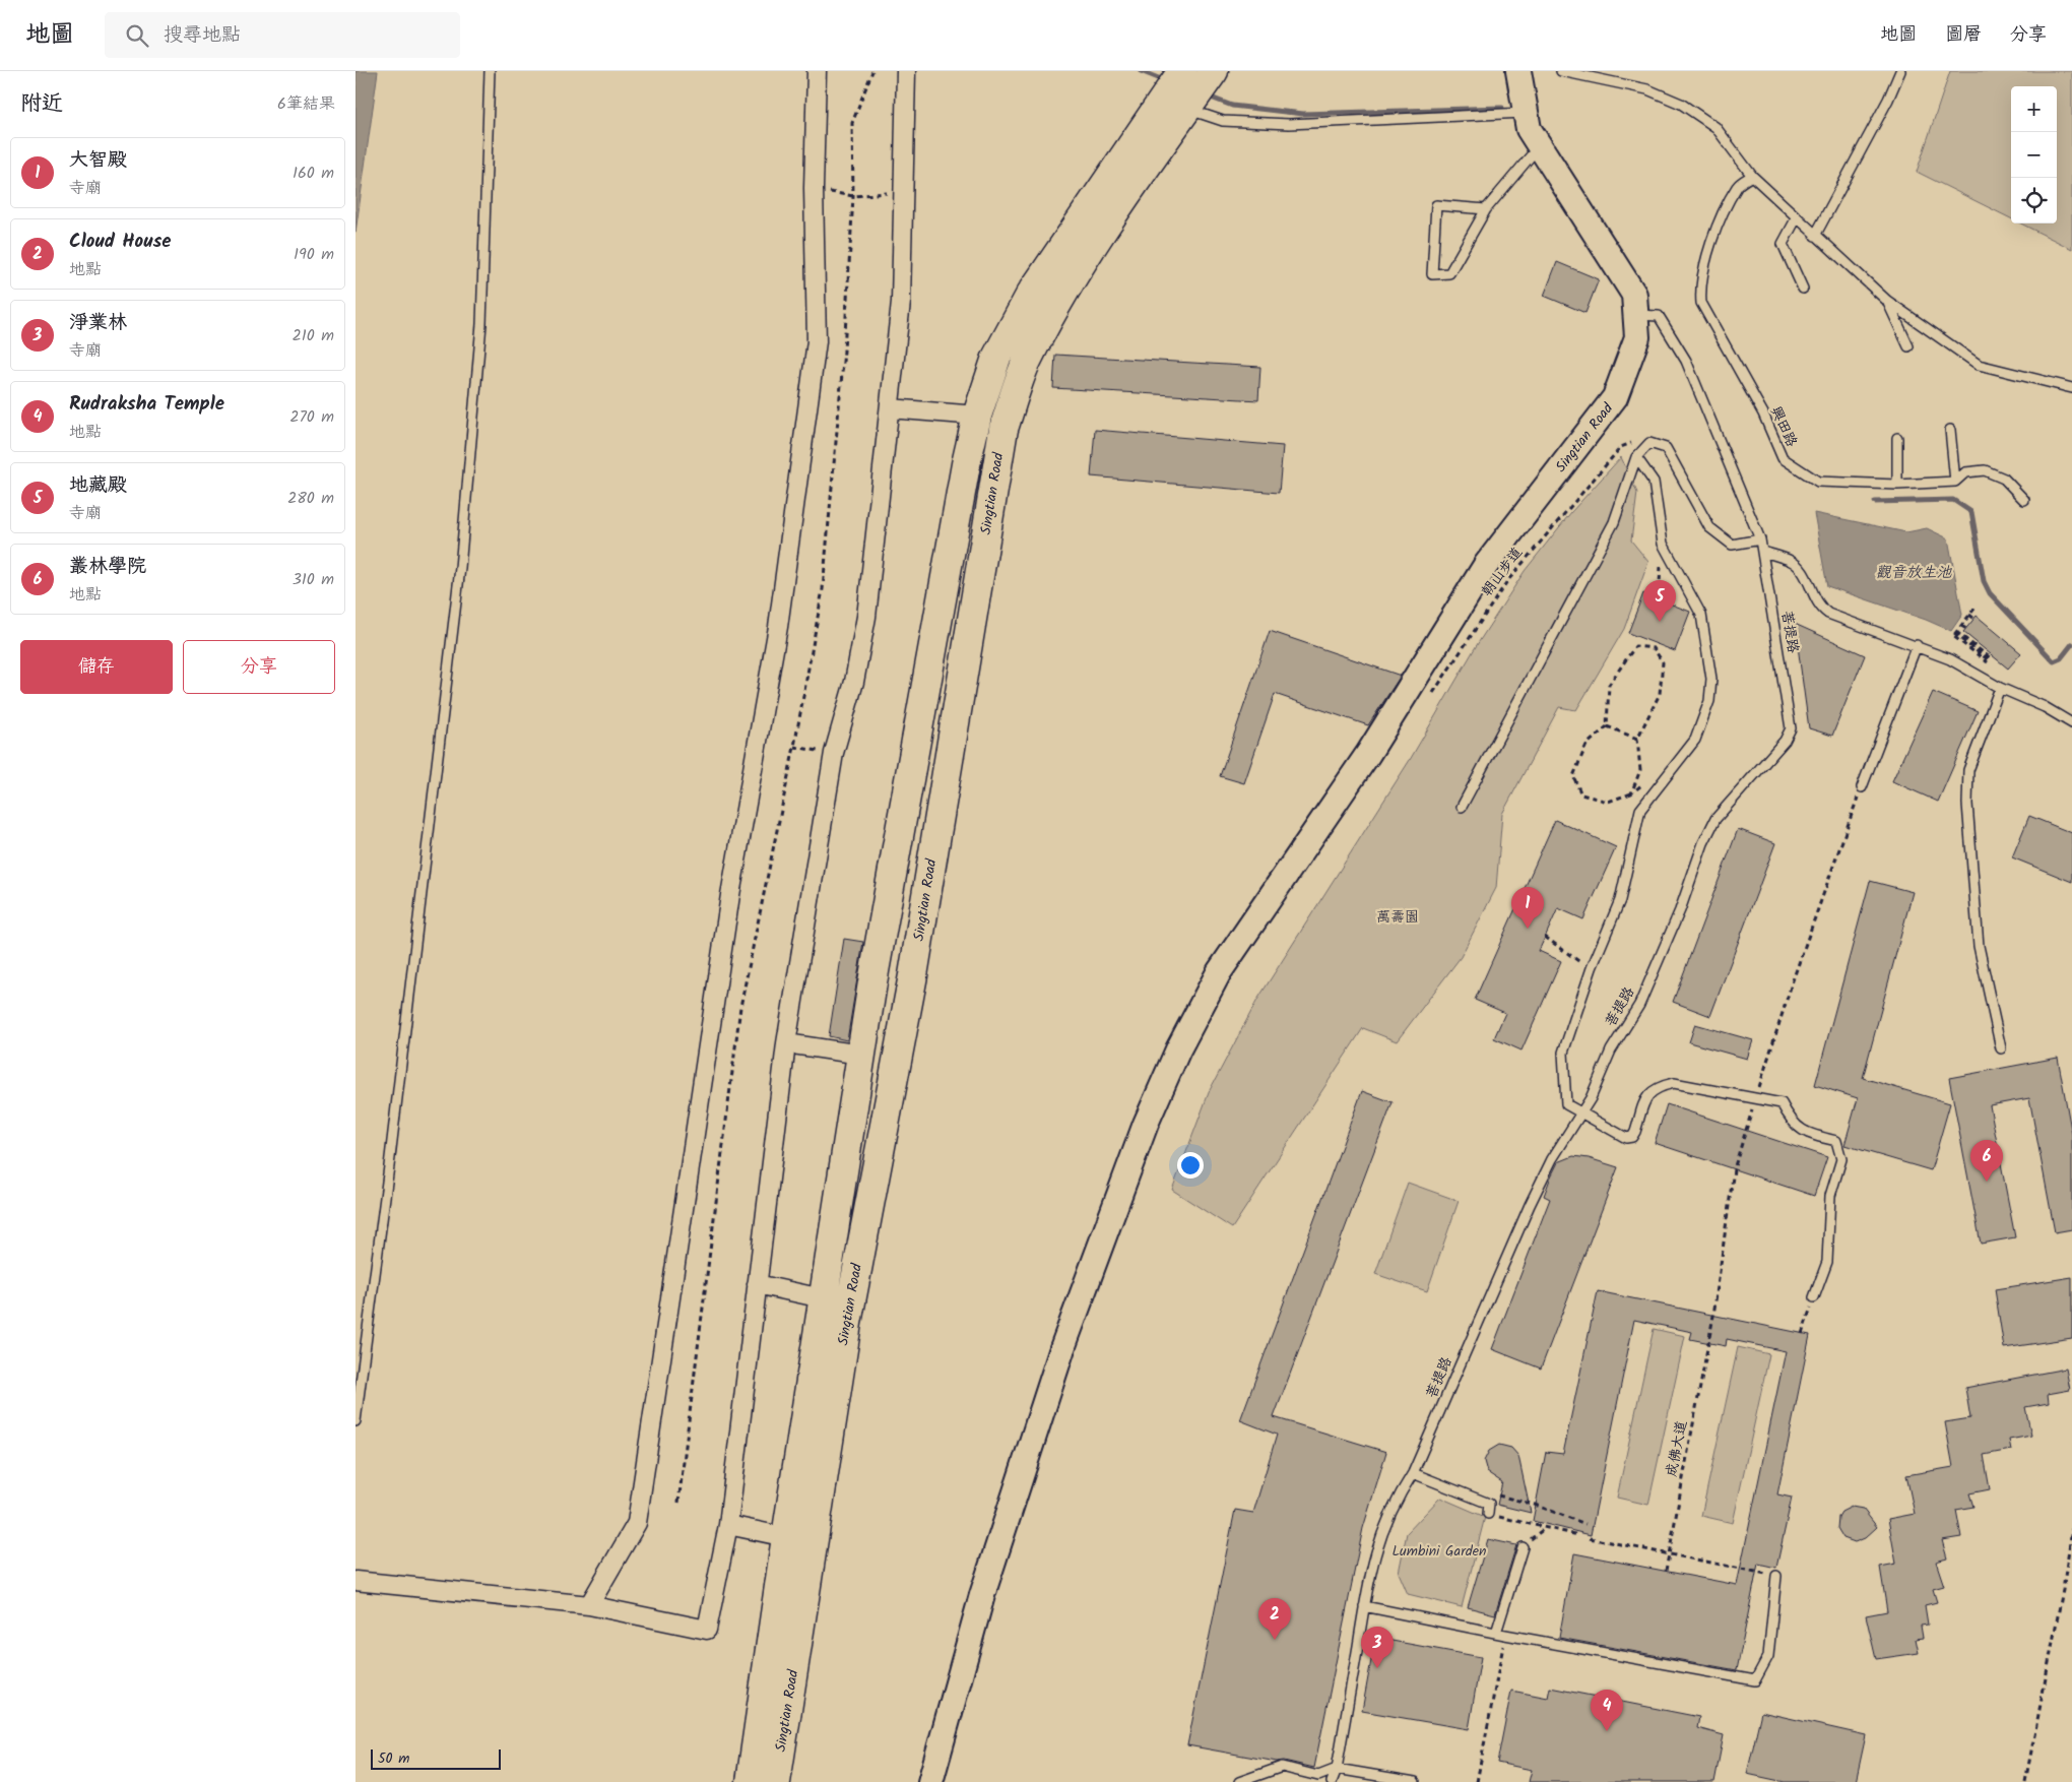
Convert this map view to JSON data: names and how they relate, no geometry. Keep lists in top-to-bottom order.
{
  "streets": {
    "main road": ["Singtian Road"],
    "lane": ["興田路", "菩提路"],
    "path": ["朝山步道", "成佛大道"]
  },
  "crossings": [
    ["Singtian Road", "菩提路"]
  ],
  "water": ["觀音放生池"],
  "parks": ["萬壽園", "Lumbini Garden"],
  "scale_bar": "50 m",
  "page": {
    "header": "地圖",
    "search": "搜尋地點",
    "nav": ["地圖", "圖層", "分享"],
    "heading": ["附近", "6筆結果"],
    "map_buttons": ["+", "−"],
    "list": [
      {
        "mark": "1",
        "name": "大智殿",
        "note": "寺廟",
        "value": "160 m"
      },
      {
        "mark": "2",
        "name": "Cloud House",
        "note": "地點",
        "value": "190 m"
      },
      {
        "mark": "3",
        "name": "淨業林",
        "note": "寺廟",
        "value": "210 m"
      },
      {
        "mark": "4",
        "name": "Rudraksha Temple",
        "note": "地點",
        "value": "270 m"
      },
      {
        "mark": "5",
        "name": "地藏殿",
        "note": "寺廟",
        "value": "280 m"
      },
      {
        "mark": "6",
        "name": "叢林學院",
        "note": "地點",
        "value": "310 m"
      }
    ],
    "pins": [
      "5",
      "1",
      "6",
      "2",
      "3",
      "4"
    ],
    "buttons": ["儲存", "分享"],
    "scale": "50 m"
  }
}
